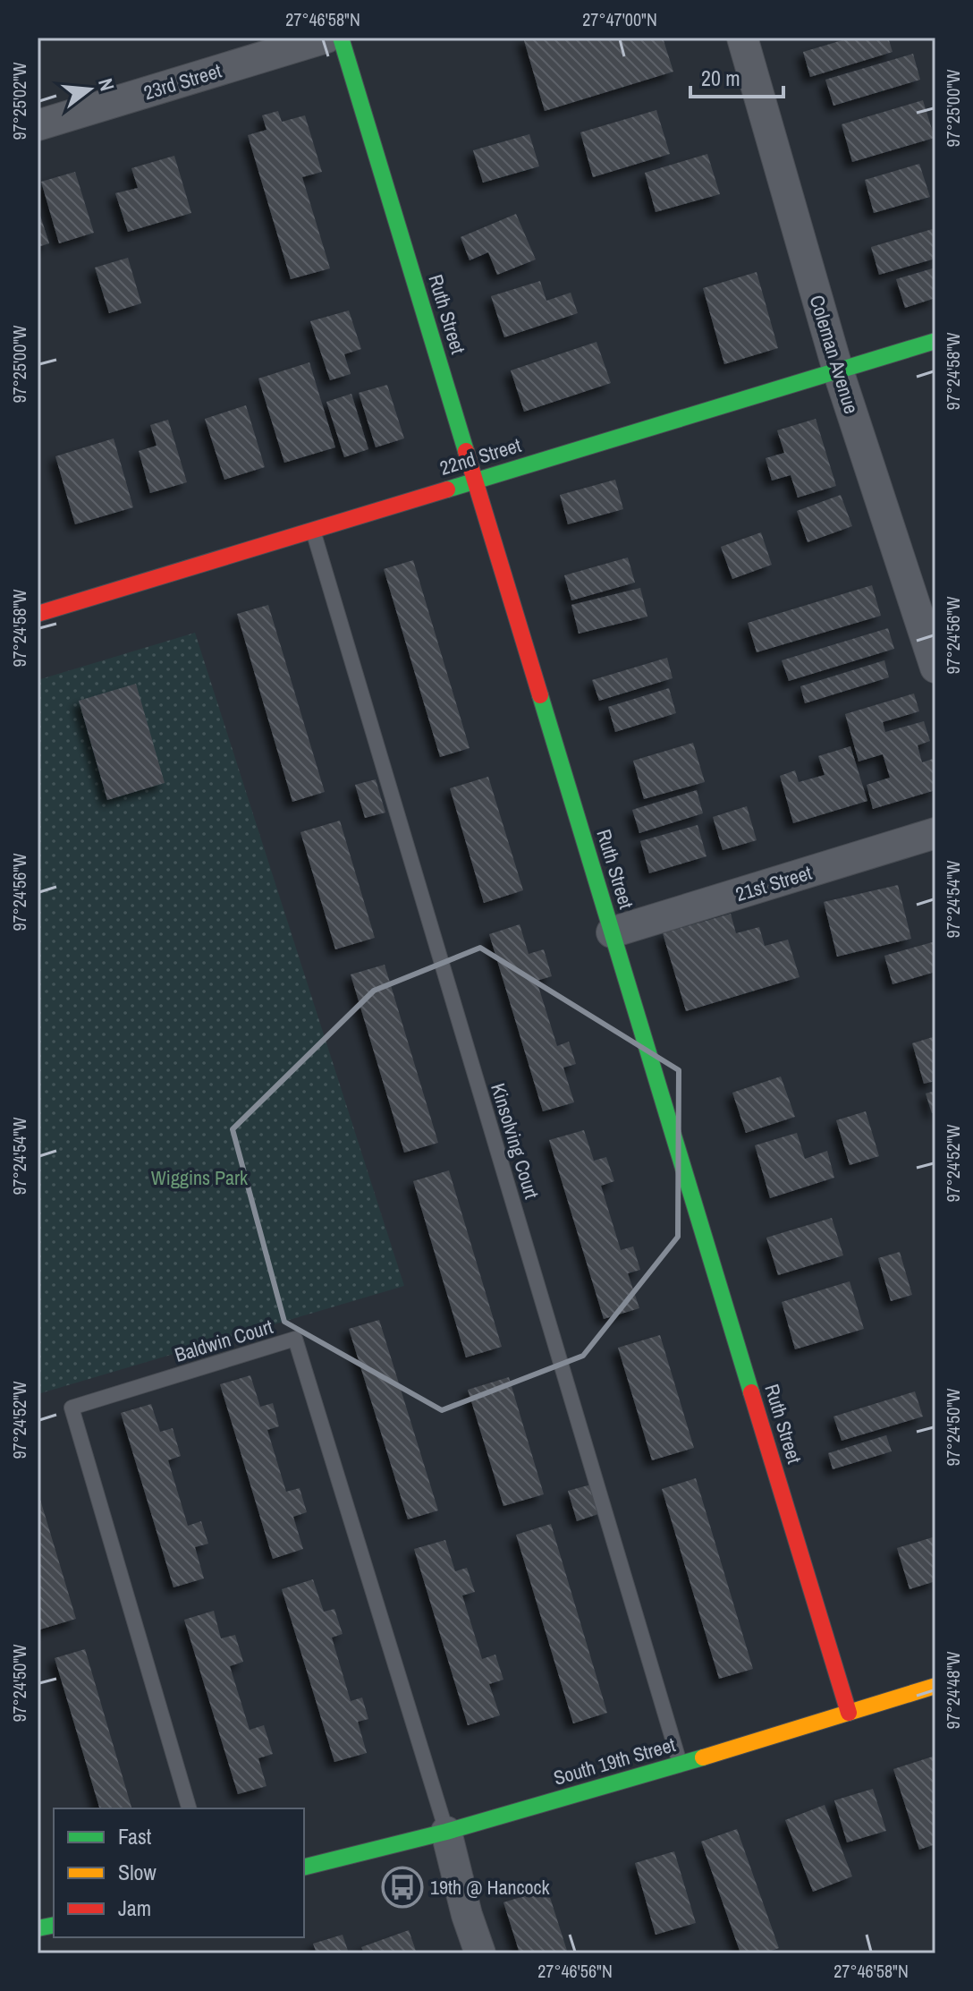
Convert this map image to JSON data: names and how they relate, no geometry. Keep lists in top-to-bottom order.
{
  "streets": {
    "street": [
      "23rd Street",
      "Ruth Street",
      "Coleman Avenue",
      "22nd Street",
      "21st Street",
      "South 19th Street"
    ],
    "lane": ["Kinsolving Court", "Baldwin Court"]
  },
  "crossings": [
    ["Ruth Street", "22nd Street"],
    ["Ruth Street", "21st Street"],
    ["Ruth Street", "South 19th Street"],
    ["Coleman Avenue", "22nd Street"],
    ["22nd Street", "Kinsolving Court"],
    ["Kinsolving Court", "South 19th Street"],
    ["Baldwin Court", "South 19th Street"]
  ],
  "parks": ["Wiggins Park"],
  "places": {
    "bus stop": ["19th @ Hancock"]
  },
  "legend": ["Fast", "Slow", "Jam"],
  "scale_bar": "20 m",
  "north": "right",
  "coordinates": [
    "27°46'58\"N",
    "27°47'00\"N",
    "97°25'02\"W",
    "97°25'00\"W",
    "97°24'58\"W",
    "97°24'56\"W",
    "97°24'54\"W",
    "97°24'52\"W",
    "97°24'50\"W",
    "97°24'48\"W",
    "27°46'56\"N"
  ]
}
